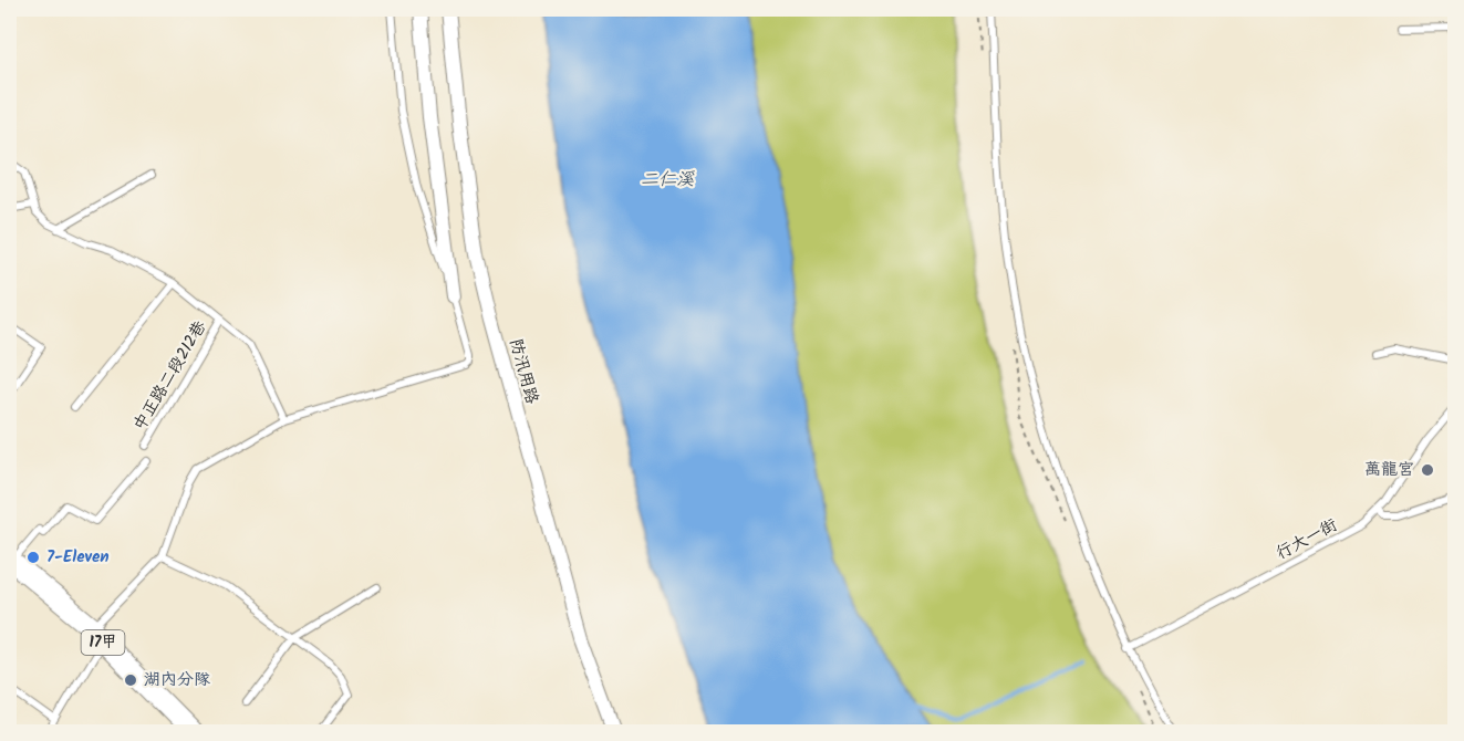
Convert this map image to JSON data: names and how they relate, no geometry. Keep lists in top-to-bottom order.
{
  "streets": {
    "main road": ["17甲"],
    "street": ["防汛用路"],
    "lane": ["中正路二段212巷", "行大一街"]
  },
  "water": ["二仁溪"],
  "places": ["萬龍宮", "7-Eleven", "湖內分隊"]
}
